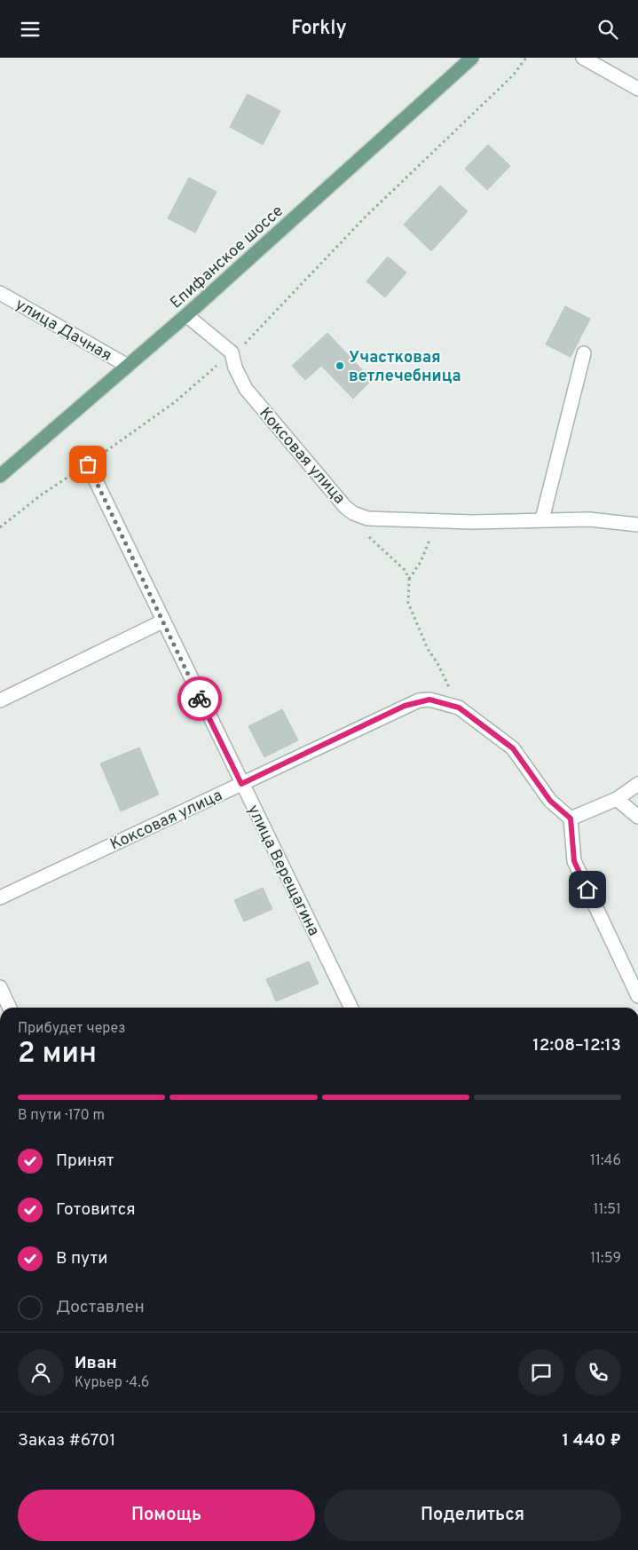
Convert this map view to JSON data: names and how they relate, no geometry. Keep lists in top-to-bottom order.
{
  "streets": {
    "main road": ["Епифанское шоссе"],
    "street": ["улица Дачная", "Коксовая улица", "улица Верещагина"]
  },
  "crossings": [
    ["Епифанское шоссе", "улица Дачная"],
    ["Коксовая улица", "улица Верещагина"]
  ],
  "places": ["Участковая ветлечебница"],
  "page": {
    "header": "Forkly",
    "heading": ["2 мин", "Прибудет через", "12:08–12:13"],
    "panel": [
      "Иван",
      "Курьер · 4.6",
      "Заказ #6701",
      "1 440 ₽"
    ],
    "bar": "В пути · 170 m",
    "list": [
      ["Принят", "11:46"],
      ["Готовится", "11:51"],
      ["В пути", "11:59"],
      "Доставлен"
    ],
    "buttons": ["Помощь", "Поделиться"]
  }
}
